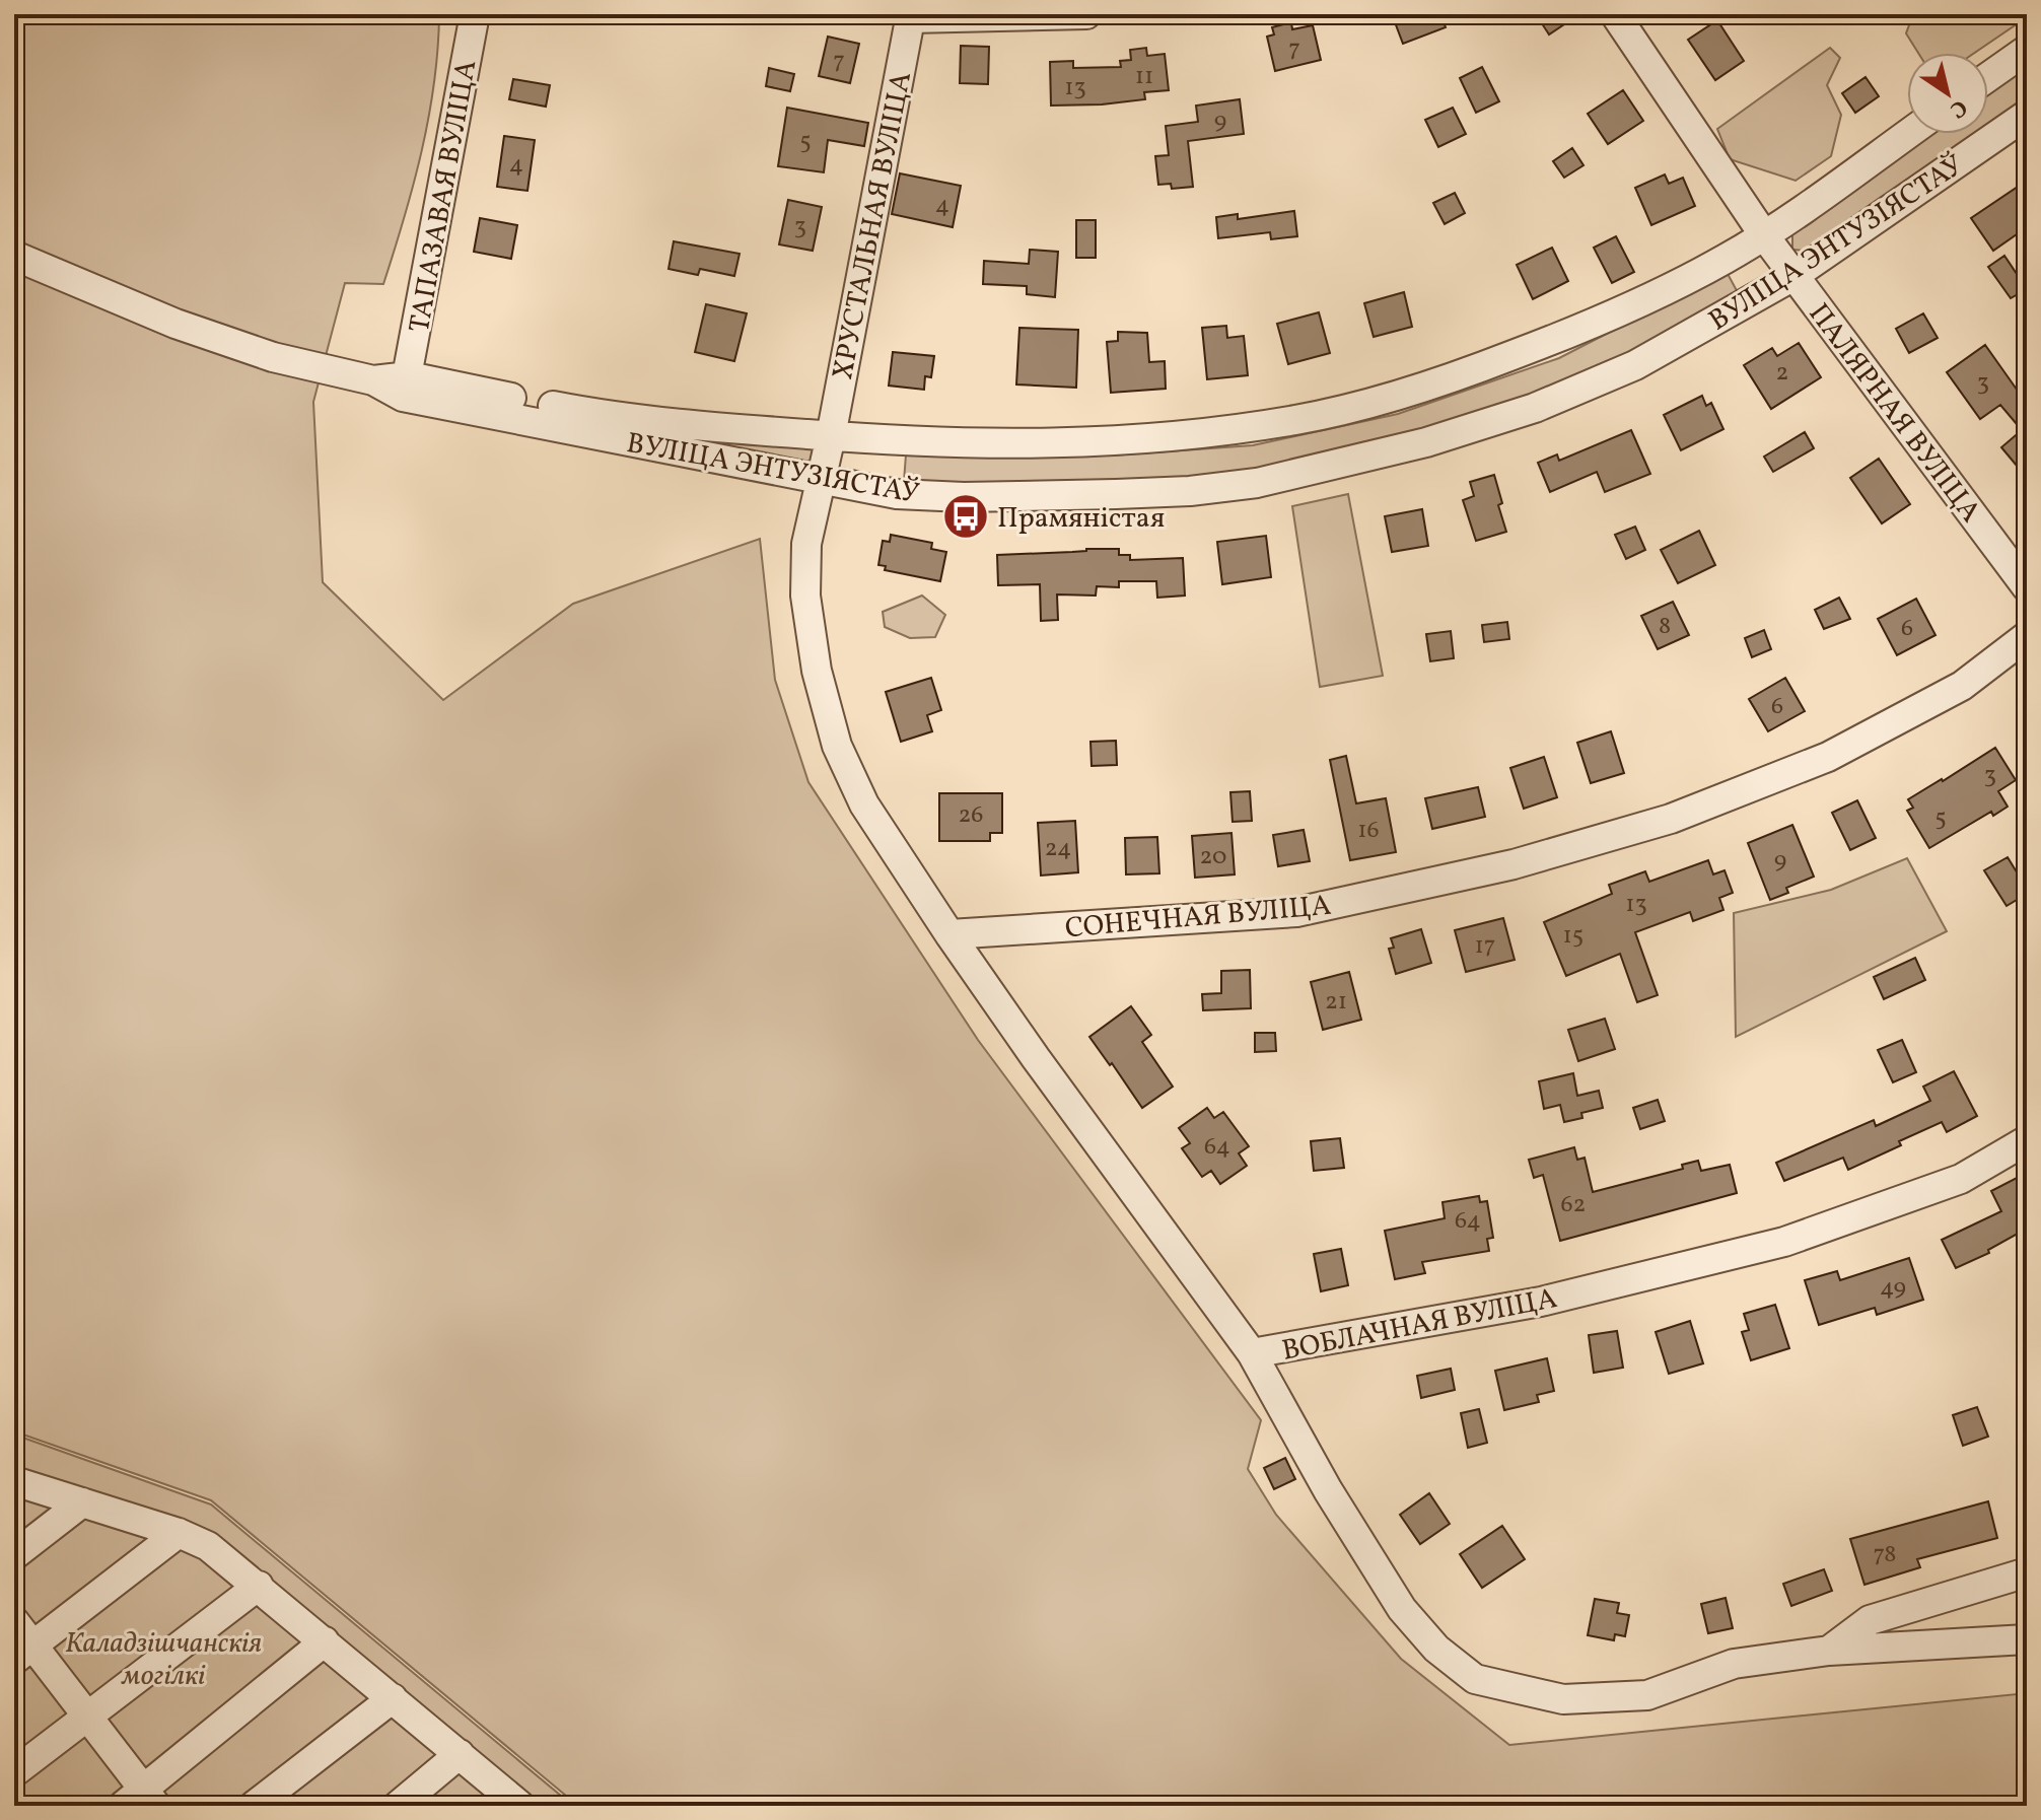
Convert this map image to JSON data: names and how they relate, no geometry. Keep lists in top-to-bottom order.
{
  "streets": {
    "street": [
      "ТАПАЗАВАЯ ВУЛІЦА",
      "ХРУСТАЛЬНАЯ ВУЛІЦА",
      "ВУЛІЦА ЭНТУЗІЯСТАЎ",
      "ПАЛЯРНАЯ ВУЛІЦА",
      "СОНЕЧНАЯ ВУЛІЦА",
      "ВОБЛАЧНАЯ ВУЛІЦА"
    ]
  },
  "crossings": [
    ["ТАПАЗАВАЯ ВУЛІЦА", "ВУЛІЦА ЭНТУЗІЯСТАЎ"],
    ["ХРУСТАЛЬНАЯ ВУЛІЦА", "ВУЛІЦА ЭНТУЗІЯСТАЎ"],
    ["ВУЛІЦА ЭНТУЗІЯСТАЎ", "ПАЛЯРНАЯ ВУЛІЦА"],
    ["СОНЕЧНАЯ ВУЛІЦА", "ВОБЛАЧНАЯ ВУЛІЦА"]
  ],
  "parks": ["Каладзішчанскія могілкі"],
  "places": {
    "bus stop": ["Прамяністая"]
  },
  "house_numbers": [
    "7",
    "7",
    "11",
    "13",
    "9",
    "5",
    "4",
    "4",
    "3",
    "2",
    "3",
    "8",
    "6",
    "6",
    "3",
    "26",
    "5",
    "16",
    "24",
    "20",
    "9",
    "13",
    "15",
    "17",
    "21",
    "64",
    "62",
    "64",
    "49",
    "78"
  ],
  "north": "bottom right"
}
